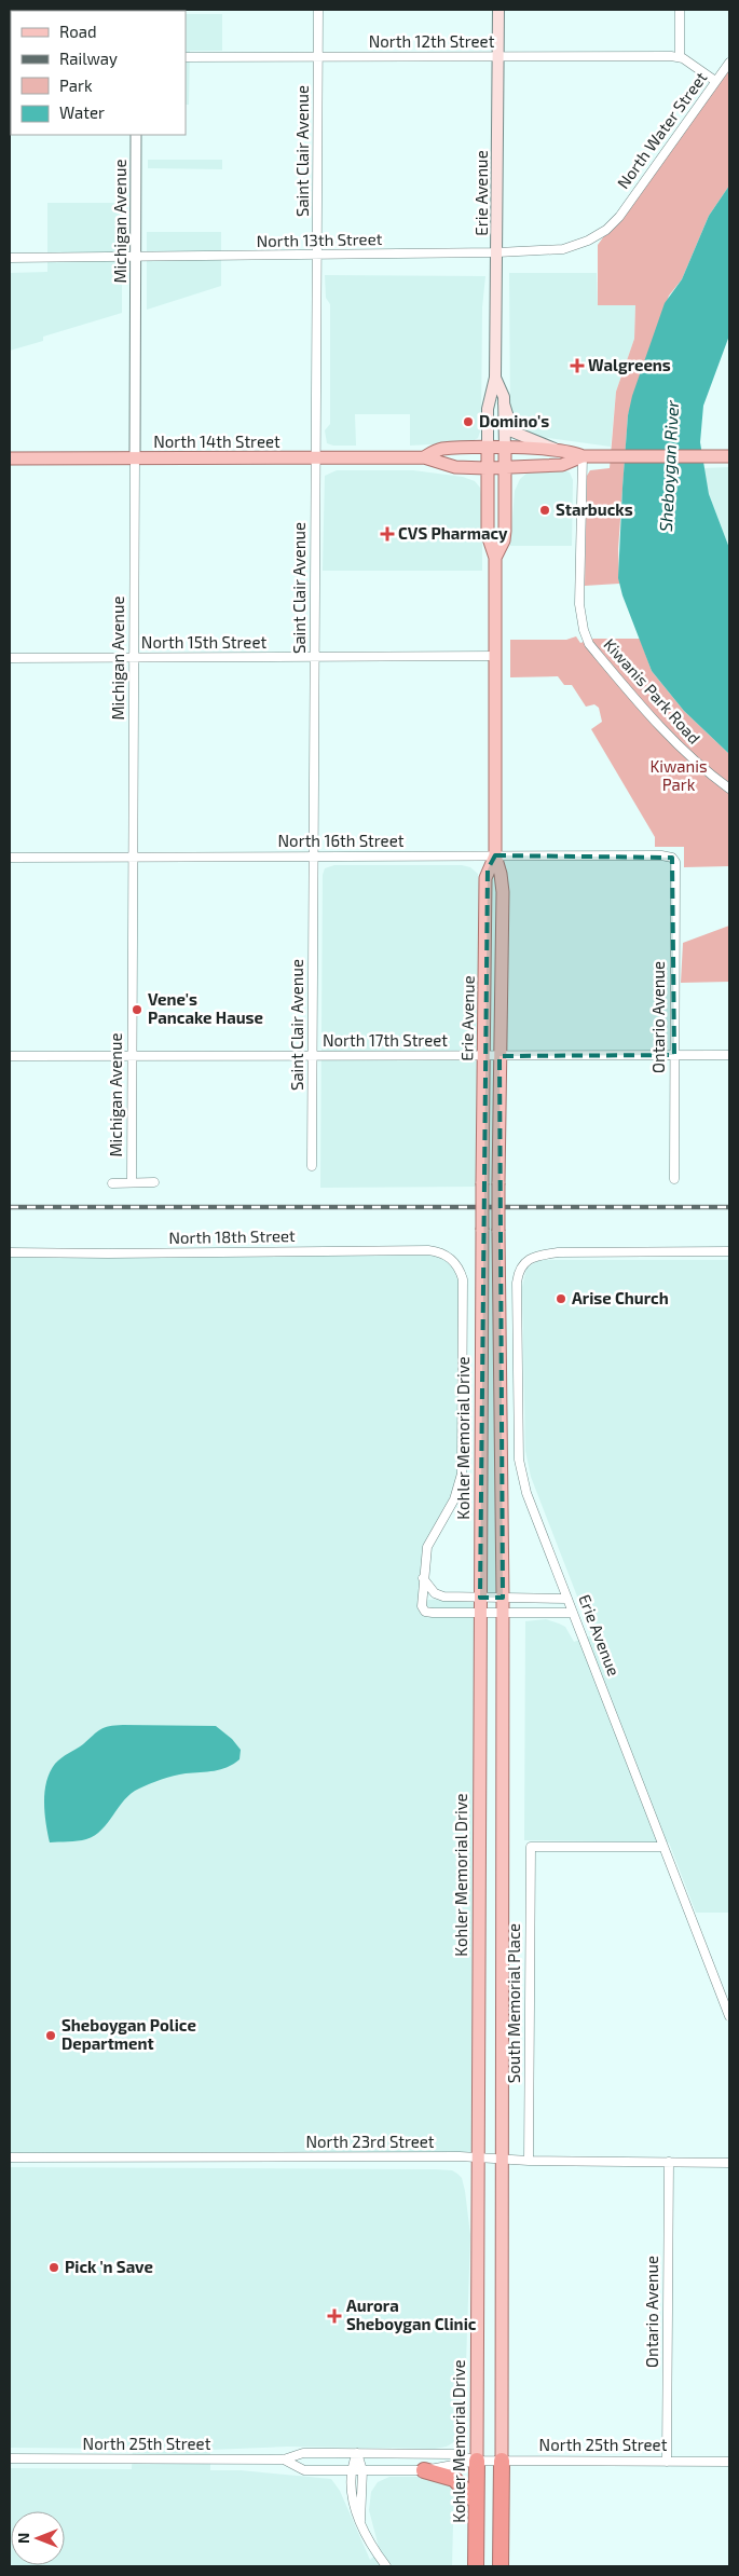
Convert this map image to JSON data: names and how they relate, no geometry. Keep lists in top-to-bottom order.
{
  "streets": {
    "highway": ["Kohler Memorial Drive"],
    "main road": ["Erie Avenue", "North 14th Street"],
    "street": [
      "North 12th Street",
      "North Water Street",
      "Saint Clair Avenue",
      "Michigan Avenue",
      "North 13th Street",
      "North 15th Street",
      "Kiwanis Park Road",
      "North 16th Street",
      "Ontario Avenue",
      "North 17th Street",
      "North 18th Street",
      "South Memorial Place",
      "North 23rd Street",
      "North 25th Street"
    ]
  },
  "crossings": [
    ["North 12th Street", "Saint Clair Avenue"],
    ["North 12th Street", "Erie Avenue"],
    ["North Water Street", "North 13th Street"],
    ["Saint Clair Avenue", "North 13th Street"],
    ["Saint Clair Avenue", "North 14th Street"],
    ["Saint Clair Avenue", "North 15th Street"],
    ["Saint Clair Avenue", "North 16th Street"],
    ["Saint Clair Avenue", "North 17th Street"],
    ["Erie Avenue", "North 13th Street"],
    ["Erie Avenue", "North 14th Street"],
    ["Erie Avenue", "North 15th Street"],
    ["Erie Avenue", "North 16th Street"],
    ["Erie Avenue", "North 17th Street"],
    ["Erie Avenue", "Kohler Memorial Drive"],
    ["Erie Avenue", "South Memorial Place"],
    ["Michigan Avenue", "North 13th Street"],
    ["Michigan Avenue", "North 14th Street"],
    ["Michigan Avenue", "North 15th Street"],
    ["Michigan Avenue", "North 16th Street"],
    ["Michigan Avenue", "North 17th Street"],
    ["North 14th Street", "Kiwanis Park Road"],
    ["North 16th Street", "Ontario Avenue"],
    ["Ontario Avenue", "North 17th Street"],
    ["Ontario Avenue", "North 23rd Street"],
    ["Ontario Avenue", "North 25th Street"],
    ["Kohler Memorial Drive", "North 23rd Street"],
    ["Kohler Memorial Drive", "North 25th Street"],
    ["South Memorial Place", "North 23rd Street"]
  ],
  "water": ["Sheboygan River"],
  "parks": ["Kiwanis Park"],
  "places": {
    "health": ["Walgreens", "CVS Pharmacy", "Aurora Sheboygan Clinic"],
    "other": [
      "Domino's",
      "Starbucks",
      "Vene's Pancake Hause",
      "Arise Church",
      "Sheboygan Police Department",
      "Pick 'n Save"
    ]
  },
  "legend": [
    "Road",
    "Railway",
    "Park",
    "Water"
  ],
  "north": "left"
}
